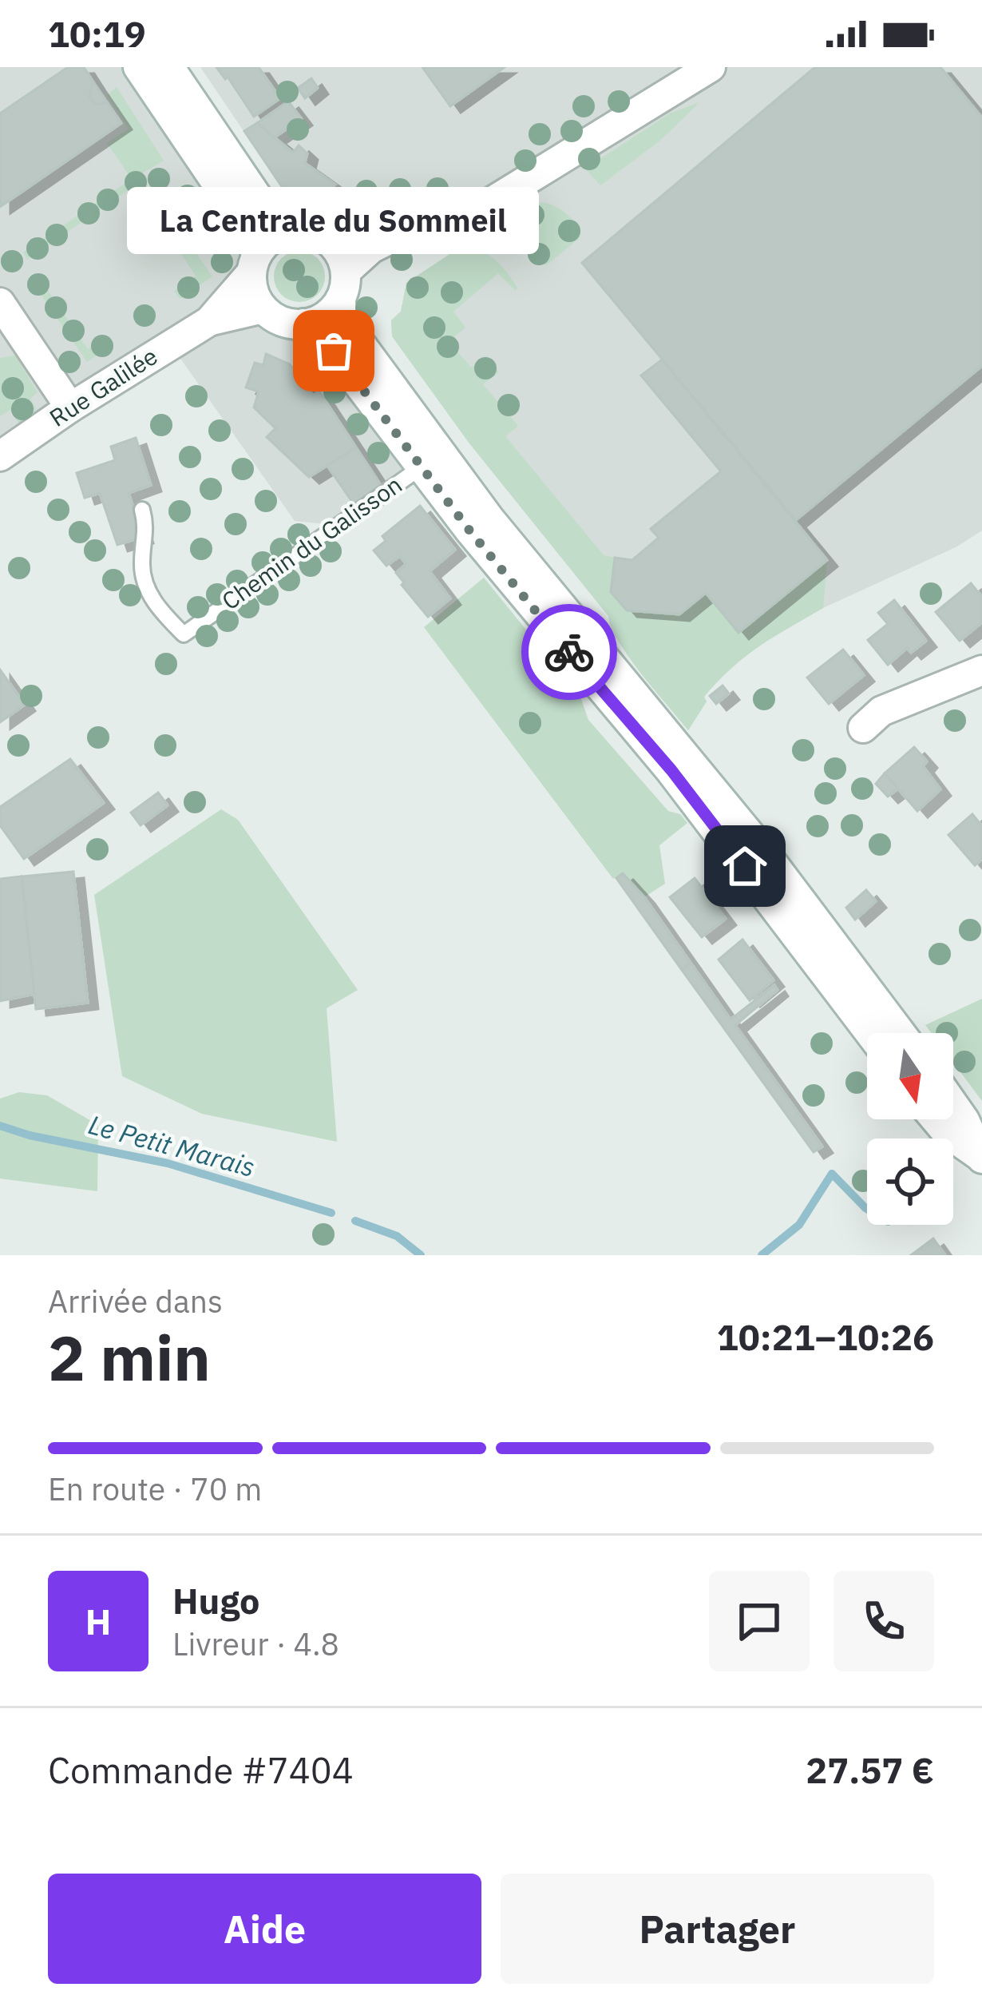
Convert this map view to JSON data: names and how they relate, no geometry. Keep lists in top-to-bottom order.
{
  "streets": {
    "main road": ["Rue Galilée"],
    "lane": ["Chemin du Galisson"]
  },
  "water": ["Le Petit Marais"],
  "places": ["La Centrale du Sommeil"],
  "north": "bottom",
  "page": {
    "status": "10:19",
    "bubble": "La Centrale du Sommeil",
    "heading": ["2 min", "Arrivée dans", "10:21–10:26"],
    "panel": [
      "Hugo",
      "Livreur · 4.8",
      "Commande #7404",
      "27.57 €"
    ],
    "bar": "En route · 70 m",
    "round": "H",
    "buttons": ["Aide", "Partager"]
  }
}
